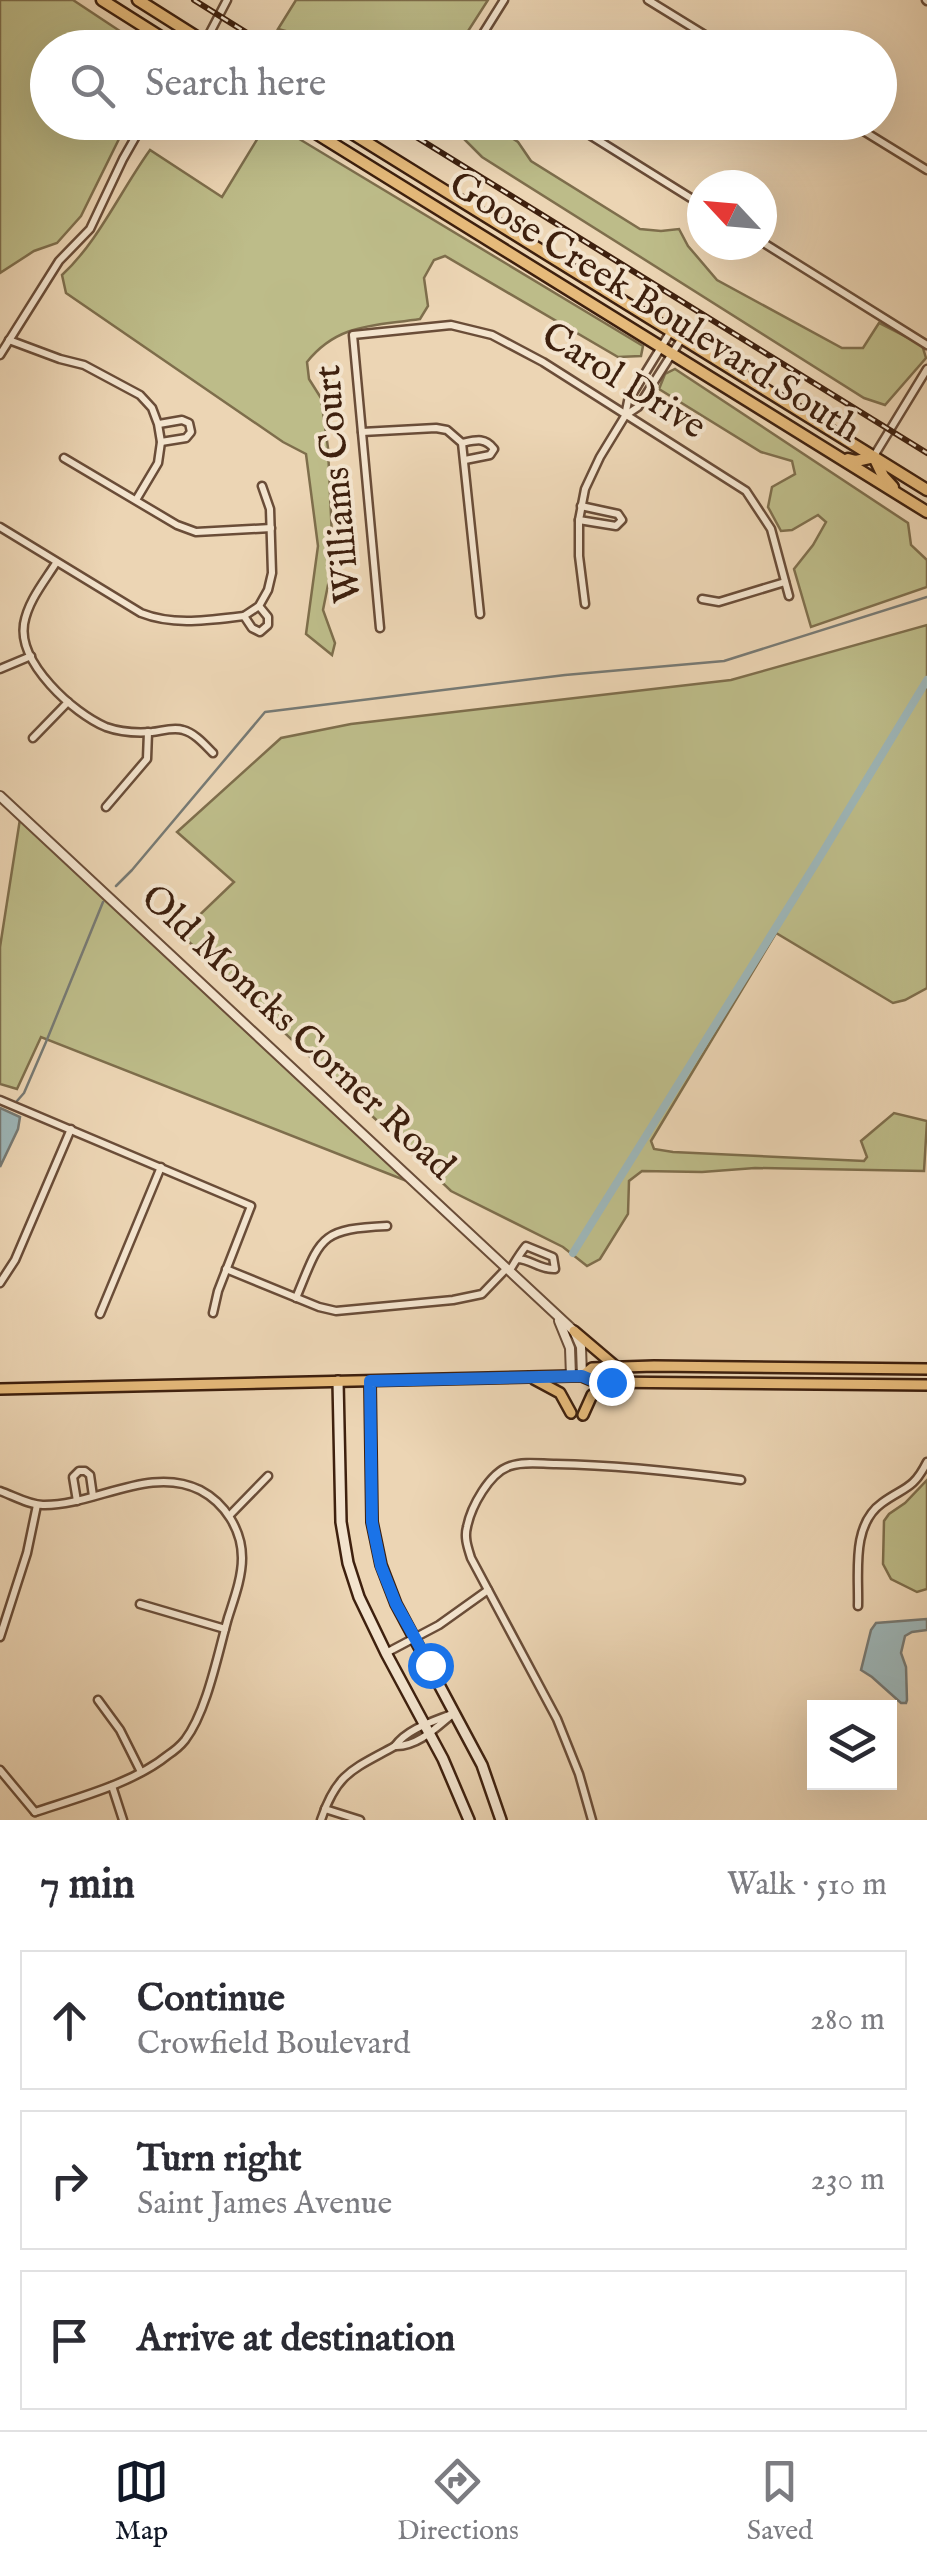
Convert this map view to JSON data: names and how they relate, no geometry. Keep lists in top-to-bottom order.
{
  "streets": {
    "highway": ["Goose Creek Boulevard South"],
    "street": ["Carol Drive", "Williams Court", "Old Moncks Corner Road"]
  },
  "crossings": [
    ["Carol Drive", "Williams Court"]
  ],
  "north": "top left",
  "page": {
    "search": "Search here",
    "heading": ["7 min", "Walk · 510 m"],
    "list": [
      ["Continue", "Crowfield Boulevard", "280 m"],
      ["Turn right", "Saint James Avenue", "230 m"],
      "Arrive at destination"
    ],
    "nav": ["Map", "Directions", "Saved"]
  }
}
